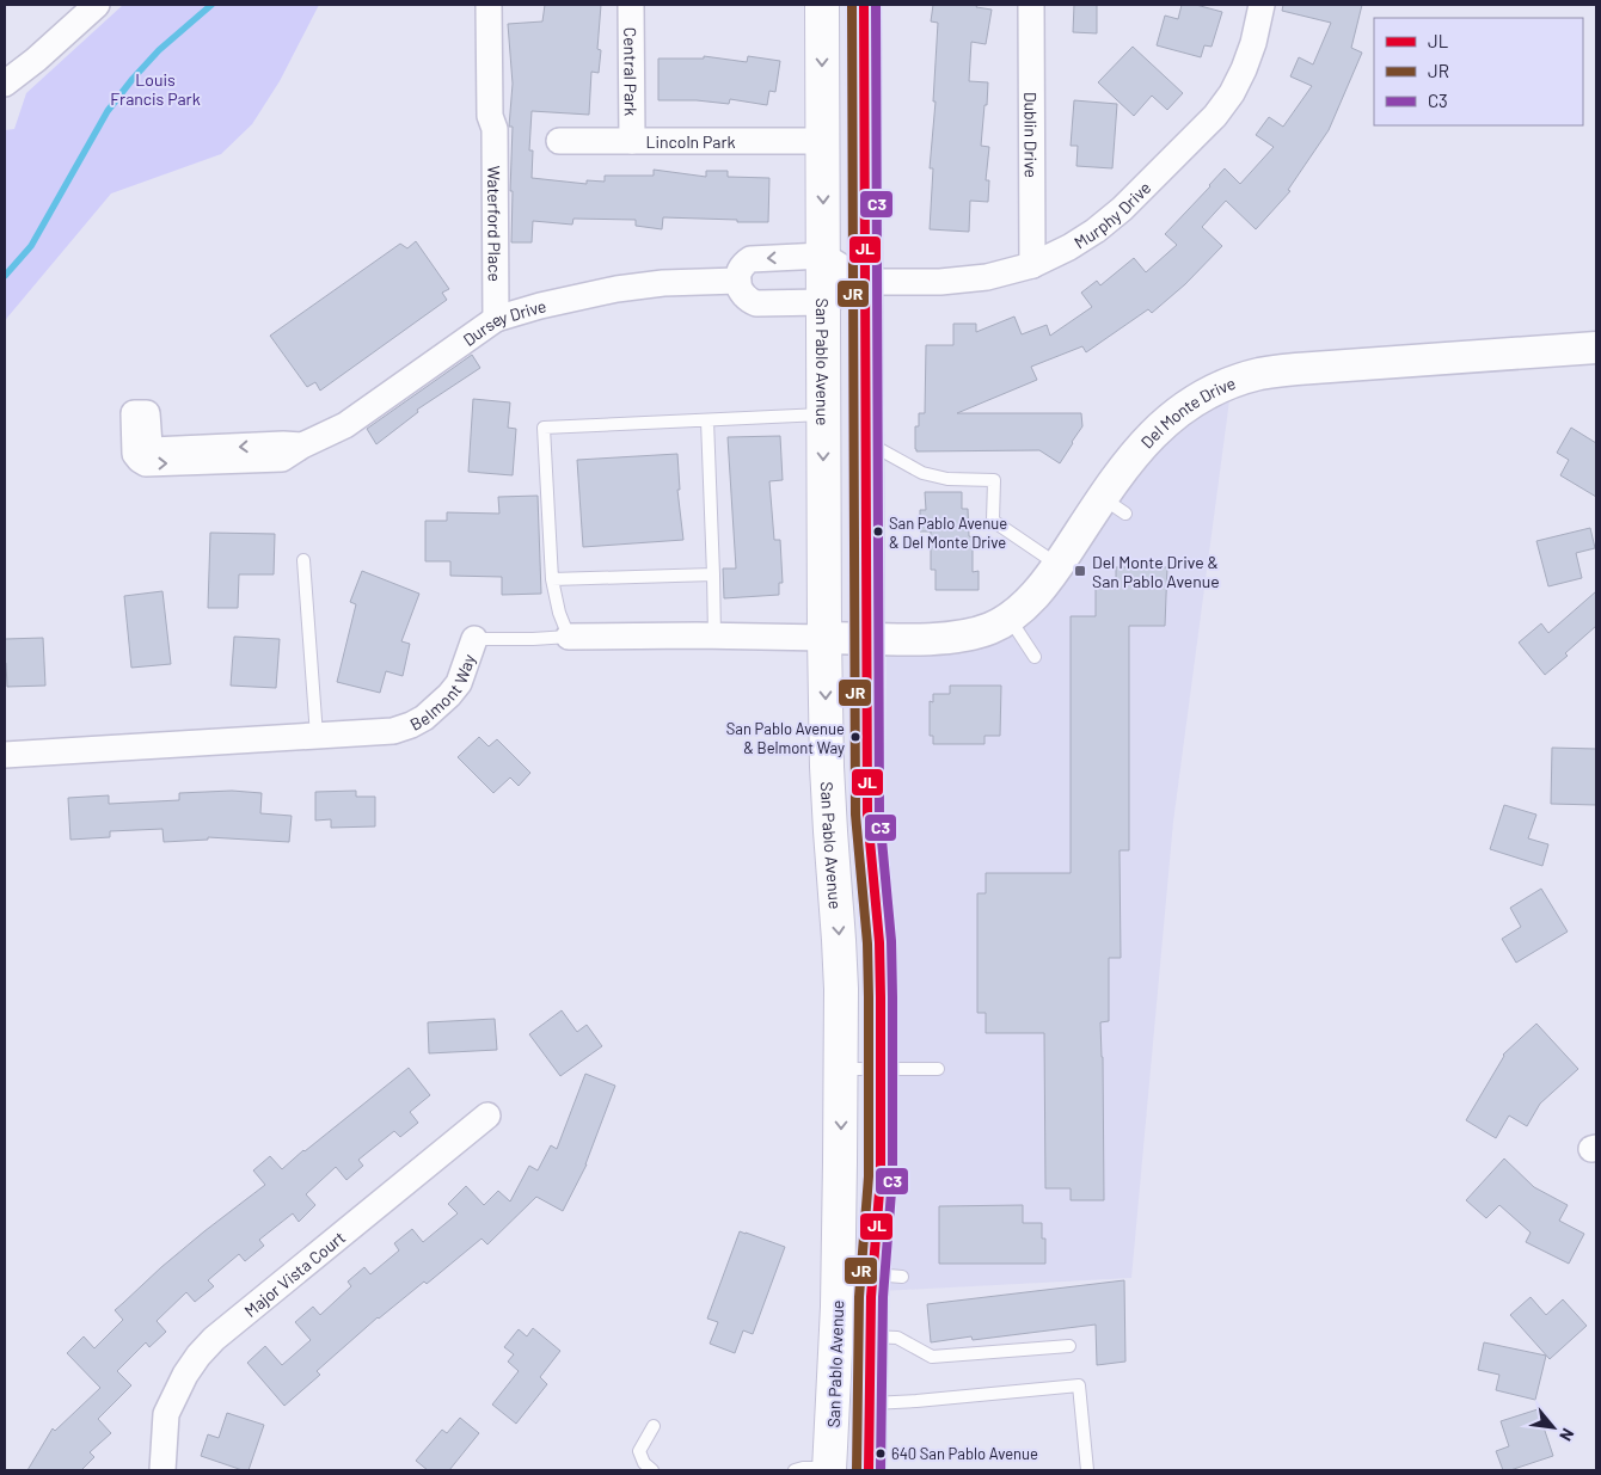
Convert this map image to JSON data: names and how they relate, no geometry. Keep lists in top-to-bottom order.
{
  "streets": {
    "main road": ["San Pablo Avenue"],
    "street": [
      "Central Park",
      "Dublin Drive",
      "Lincoln Park",
      "Murphy Drive",
      "Waterford Place",
      "Dursey Drive",
      "Del Monte Drive",
      "Belmont Way",
      "Major Vista Court"
    ]
  },
  "crossings": [
    ["Central Park", "Lincoln Park"],
    ["Dublin Drive", "Murphy Drive"],
    ["Lincoln Park", "San Pablo Avenue"],
    ["Murphy Drive", "San Pablo Avenue"],
    ["Waterford Place", "Dursey Drive"],
    ["San Pablo Avenue", "Del Monte Drive"],
    ["San Pablo Avenue", "Belmont Way"],
    ["Del Monte Drive", "Belmont Way"]
  ],
  "parks": ["Louis Francis Park"],
  "places": {
    "other": ["San Pablo Avenue & Del Monte Drive", "San Pablo Avenue & Belmont Way", "640 San Pablo Avenue"],
    "transit": ["Del Monte Drive & San Pablo Avenue"]
  },
  "lines": ["transit line JL", "transit line JR", "transit line C3"],
  "legend": ["JL", "JR", "C3"],
  "north": "bottom right"
}
